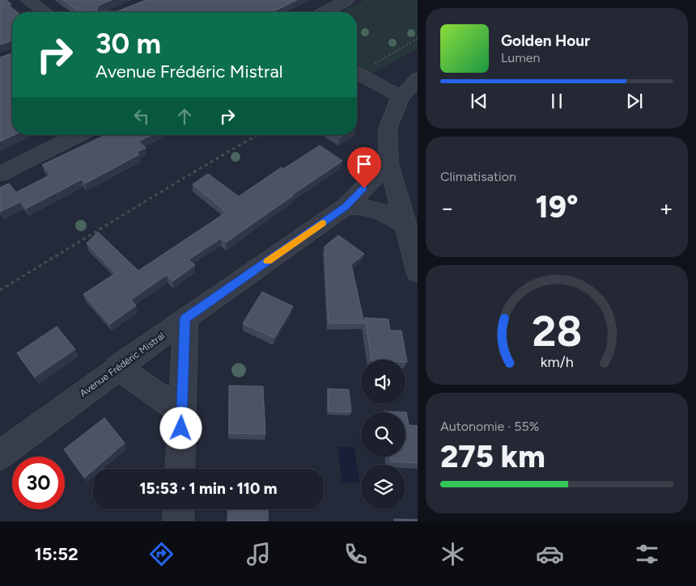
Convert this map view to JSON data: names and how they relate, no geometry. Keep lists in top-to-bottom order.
{
  "streets": {
    "street": ["Avenue Frédéric Mistral"]
  },
  "page": {
    "turn": ["30 m", "Avenue Frédéric Mistral"],
    "song": ["Golden Hour", "Lumen"],
    "tile": [
      "Climatisation",
      ["Autonomie · 55%", "275 km"]
    ],
    "heat": ["−", "19°", "+"],
    "limit": "30",
    "trip": "15:53 · 1 min · 110 m",
    "tabs": "15:52",
    "gauge": ["28", "km/h"]
  }
}
